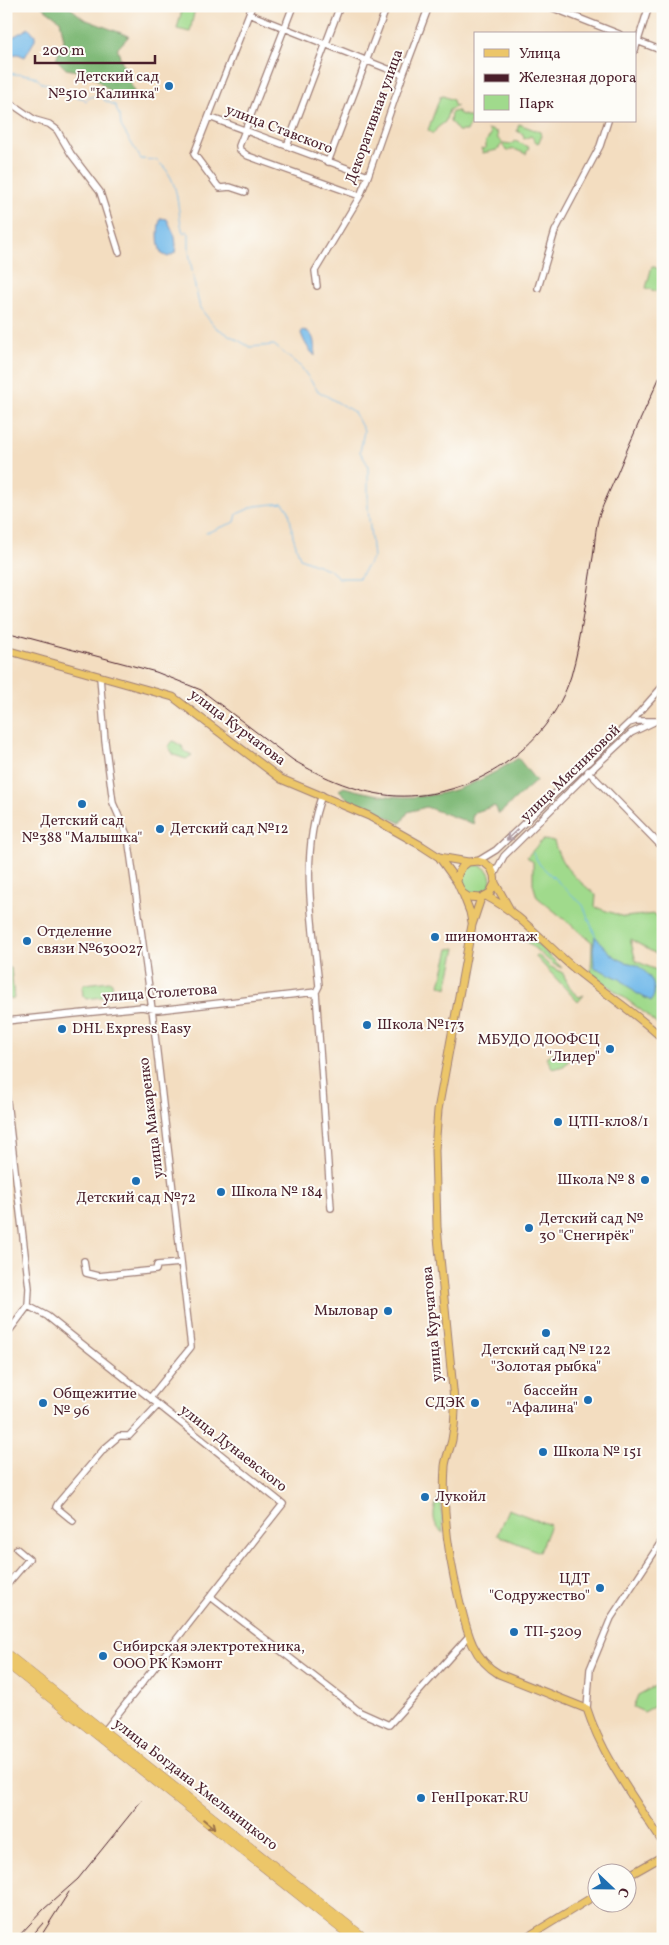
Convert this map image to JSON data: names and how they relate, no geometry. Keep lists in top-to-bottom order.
{
  "streets": {
    "highway": ["улица Богдана Хмельницкого"],
    "main road": ["улица Курчатова"],
    "street": [
      "Декоративная улица",
      "улица Ставского",
      "улица Мясниковой",
      "улица Столетова",
      "улица Макаренко",
      "улица Дунаевского"
    ]
  },
  "crossings": [
    ["Декоративная улица", "улица Ставского"],
    ["улица Курчатова", "улица Мясниковой"],
    ["улица Курчатова", "улица Макаренко"],
    ["улица Столетова", "улица Макаренко"],
    ["улица Макаренко", "улица Дунаевского"],
    ["улица Дунаевского", "улица Богдана Хмельницкого"]
  ],
  "places": [
    "Детский сад №510 \"Калинка\"",
    "Детский сад №388 \"Малышка\"",
    "Детский сад №12",
    "шиномонтаж",
    "Отделение связи №630027",
    "Школа №173",
    "DHL Express Easy",
    "МБУДО ДООФСЦ \"Лидер\"",
    "ЦТП-кл08/1",
    "Школа № 8",
    "Детский сад №72",
    "Школа № 184",
    "Детский сад № 30 \"Снегирёк\"",
    "Мыловар",
    "Детский сад № 122 \"Золотая рыбка\"",
    "бассейн \"Афалина\"",
    "Общежитие № 96",
    "СДЭК",
    "Школа № 151",
    "Лукойл",
    "ЦДТ \"Содружество\"",
    "ТП-5209",
    "Сибирская электротехника, ООО РК Кэмонт",
    "ГенПрокат.RU"
  ],
  "legend": ["Улица", "Железная дорога", "Парк"],
  "scale_bar": "200 m",
  "north": "right"
}
